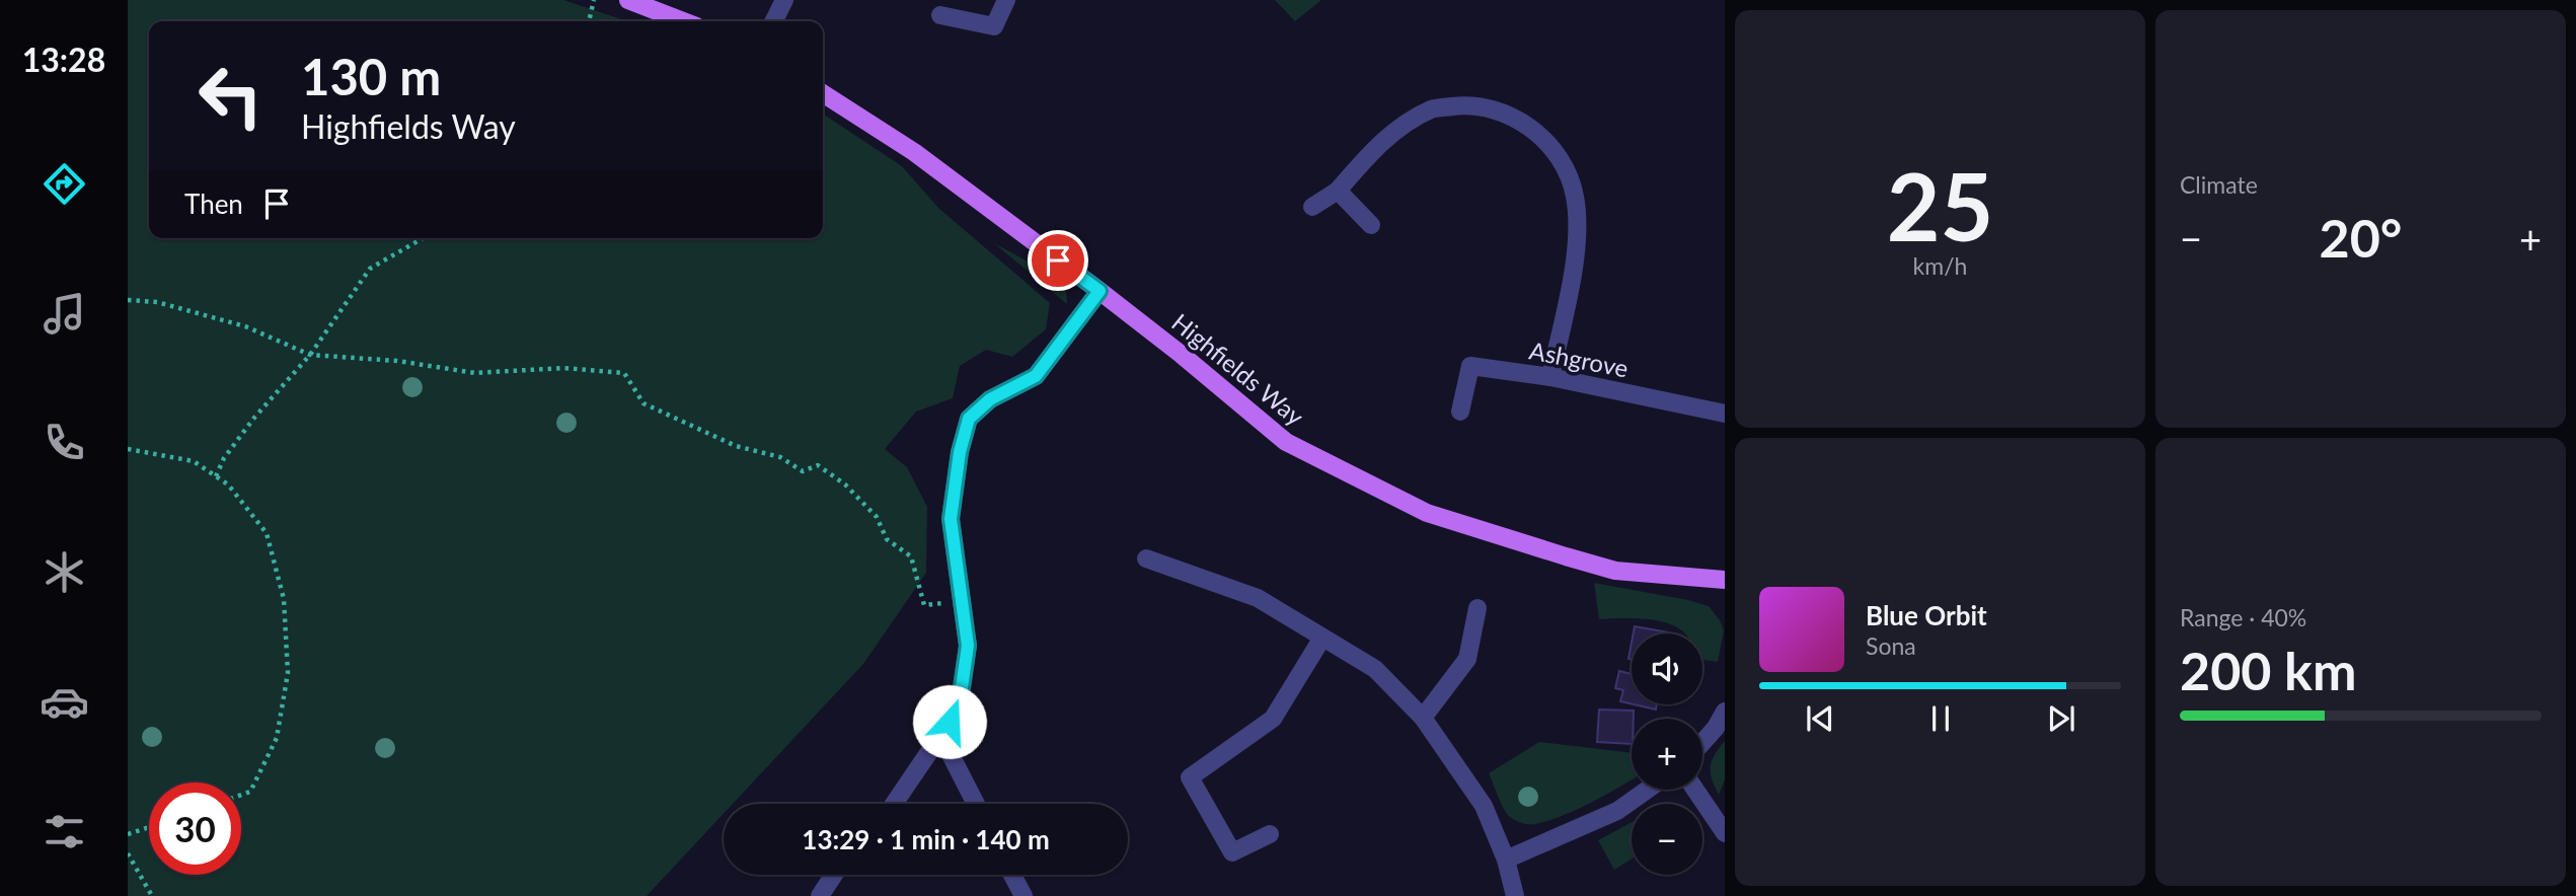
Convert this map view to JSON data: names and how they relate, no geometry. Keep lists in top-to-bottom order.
{
  "streets": {
    "main road": ["Highfields Way"],
    "street": ["Ashgrove"]
  },
  "page": {
    "tabs": "13:28",
    "tile": [
      ["25", "km/h"],
      "Climate",
      ["Range · 40%", "200 km"]
    ],
    "turn": ["130 m", "Highfields Way"],
    "then": "Then",
    "heat": ["−", "20°", "+"],
    "song": ["Blue Orbit", "Sona"],
    "map_buttons": ["+", "−"],
    "limit": "30",
    "trip": "13:29 · 1 min · 140 m"
  }
}
